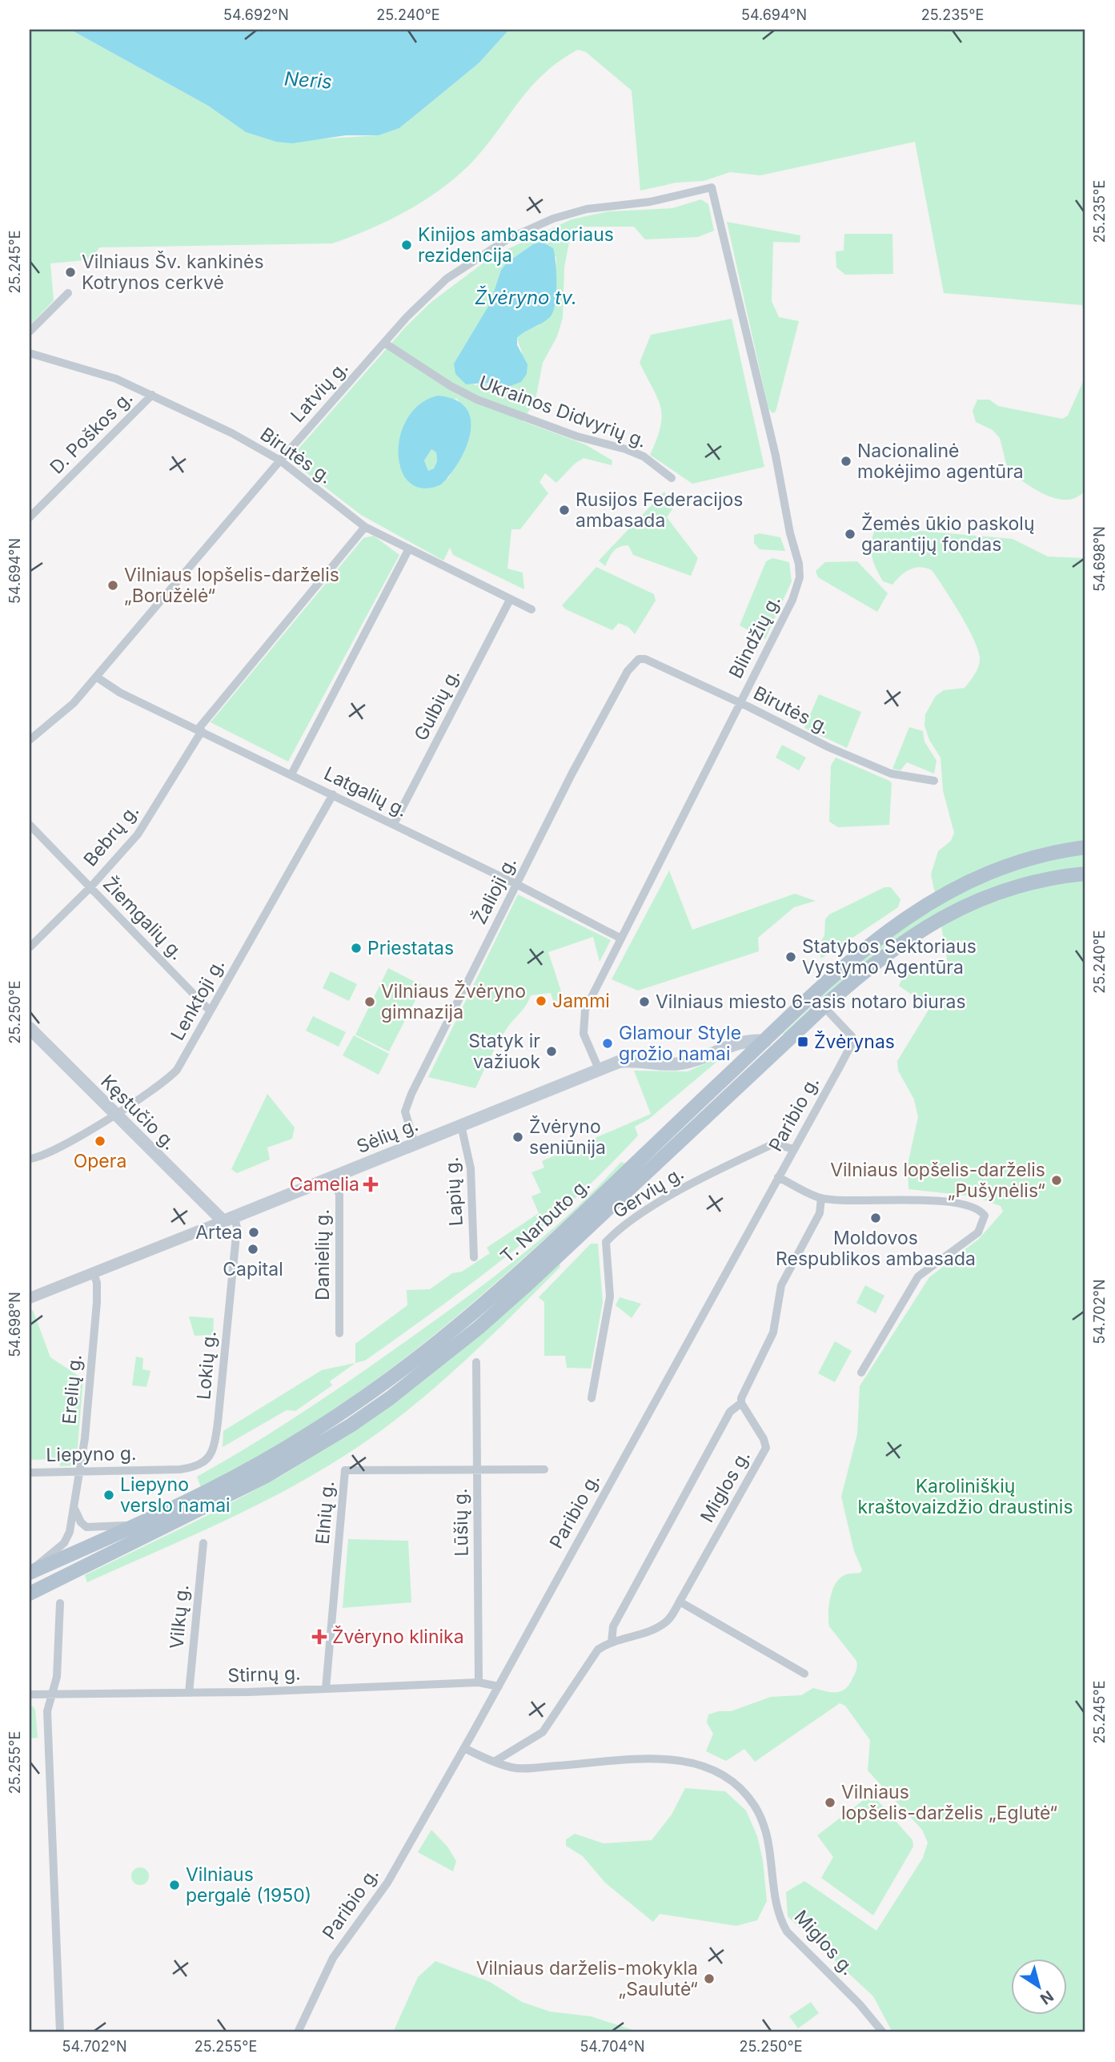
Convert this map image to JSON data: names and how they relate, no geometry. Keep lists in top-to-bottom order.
{
  "streets": {
    "main road": ["Kęstučio g.", "Sėlių g.", "T. Narbuto g."],
    "street": [
      "Latvių g.",
      "Ukrainos Didvyrių g.",
      "D. Poškos g.",
      "Birutės g.",
      "Blindžių g.",
      "Gulbių g.",
      "Latgalių g.",
      "Bebrų g.",
      "Žalioji g.",
      "Žiemgalių g.",
      "Lenktoji g.",
      "Paribio g.",
      "Lapių g.",
      "Gervių g.",
      "Danielių g.",
      "Lokių g.",
      "Erelių g.",
      "Liepyno g.",
      "Miglos g.",
      "Elnių g.",
      "Lūšių g.",
      "Vilkų g.",
      "Stirnų g."
    ]
  },
  "crossings": [
    ["Latvių g.", "Ukrainos Didvyrių g."],
    ["Latvių g.", "Birutės g."],
    ["Latvių g.", "Blindžių g."],
    ["Latvių g.", "Latgalių g."],
    ["D. Poškos g.", "Birutės g."],
    ["Birutės g.", "Blindžių g."],
    ["Birutės g.", "Gulbių g."],
    ["Birutės g.", "Bebrų g."],
    ["Birutės g.", "Žalioji g."],
    ["Blindžių g.", "Latgalių g."],
    ["Blindžių g.", "Sėlių g."],
    ["Gulbių g.", "Latgalių g."],
    ["Latgalių g.", "Bebrų g."],
    ["Latgalių g.", "Žalioji g."],
    ["Latgalių g.", "Lenktoji g."],
    ["Bebrų g.", "Žiemgalių g."],
    ["Žalioji g.", "Sėlių g."],
    ["Žiemgalių g.", "Lenktoji g."],
    ["Lenktoji g.", "Kęstučio g."],
    ["Kęstučio g.", "Sėlių g."],
    ["Kęstučio g.", "Lokių g."],
    ["Paribio g.", "Gervių g."],
    ["Paribio g.", "T. Narbuto g."],
    ["Paribio g.", "Miglos g."],
    ["Paribio g.", "Stirnų g."],
    ["Sėlių g.", "Lapių g."],
    ["Sėlių g.", "T. Narbuto g."],
    ["Sėlių g.", "Danielių g."],
    ["Sėlių g.", "Lokių g."],
    ["Sėlių g.", "Erelių g."],
    ["T. Narbuto g.", "Erelių g."],
    ["Lokių g.", "Liepyno g."],
    ["Erelių g.", "Liepyno g."],
    ["Elnių g.", "Lūšių g."],
    ["Elnių g.", "Stirnų g."],
    ["Lūšių g.", "Stirnų g."],
    ["Vilkų g.", "Stirnų g."]
  ],
  "water": ["Neris", "Žvėryno tv."],
  "parks": ["Karoliniškių kraštovaizdžio draustinis"],
  "places": {
    "other": [
      "Kinijos ambasadoriaus rezidencija",
      "Vilniaus Šv. kankinės Kotrynos cerkvė",
      "Nacionalinė mokėjimo agentūra",
      "Rusijos Federacijos ambasada",
      "Žemės ūkio paskolų garantijų fondas",
      "Vilniaus lopšelis-darželis „Boružėlė“",
      "Priestatas",
      "Statybos Sektoriaus Vystymo Agentūra",
      "Jammi",
      "Vilniaus Žvėryno gimnazija",
      "Vilniaus miesto 6-asis notaro biuras",
      "Glamour Style grožio namai",
      "Statyk ir važiuok",
      "Žvėryno seniūnija",
      "Opera",
      "Vilniaus lopšelis-darželis „Pušynėlis“",
      "Moldovos Respublikos ambasada",
      "Artea",
      "Capital",
      "Liepyno verslo namai",
      "Vilniaus lopšelis-darželis „Eglutė“",
      "Vilniaus pergalė (1950)",
      "Vilniaus darželis-mokykla „Saulutė“"
    ],
    "transit": ["Žvėrynas"],
    "health": ["Camelia", "Žvėryno klinika"]
  },
  "north": "bottom right",
  "coordinates": [
    "54.692°N",
    "25.240°E",
    "54.694°N",
    "25.235°E",
    "25.245°E",
    "54.698°N",
    "25.250°E",
    "54.702°N",
    "25.255°E",
    "54.704°N"
  ]
}
